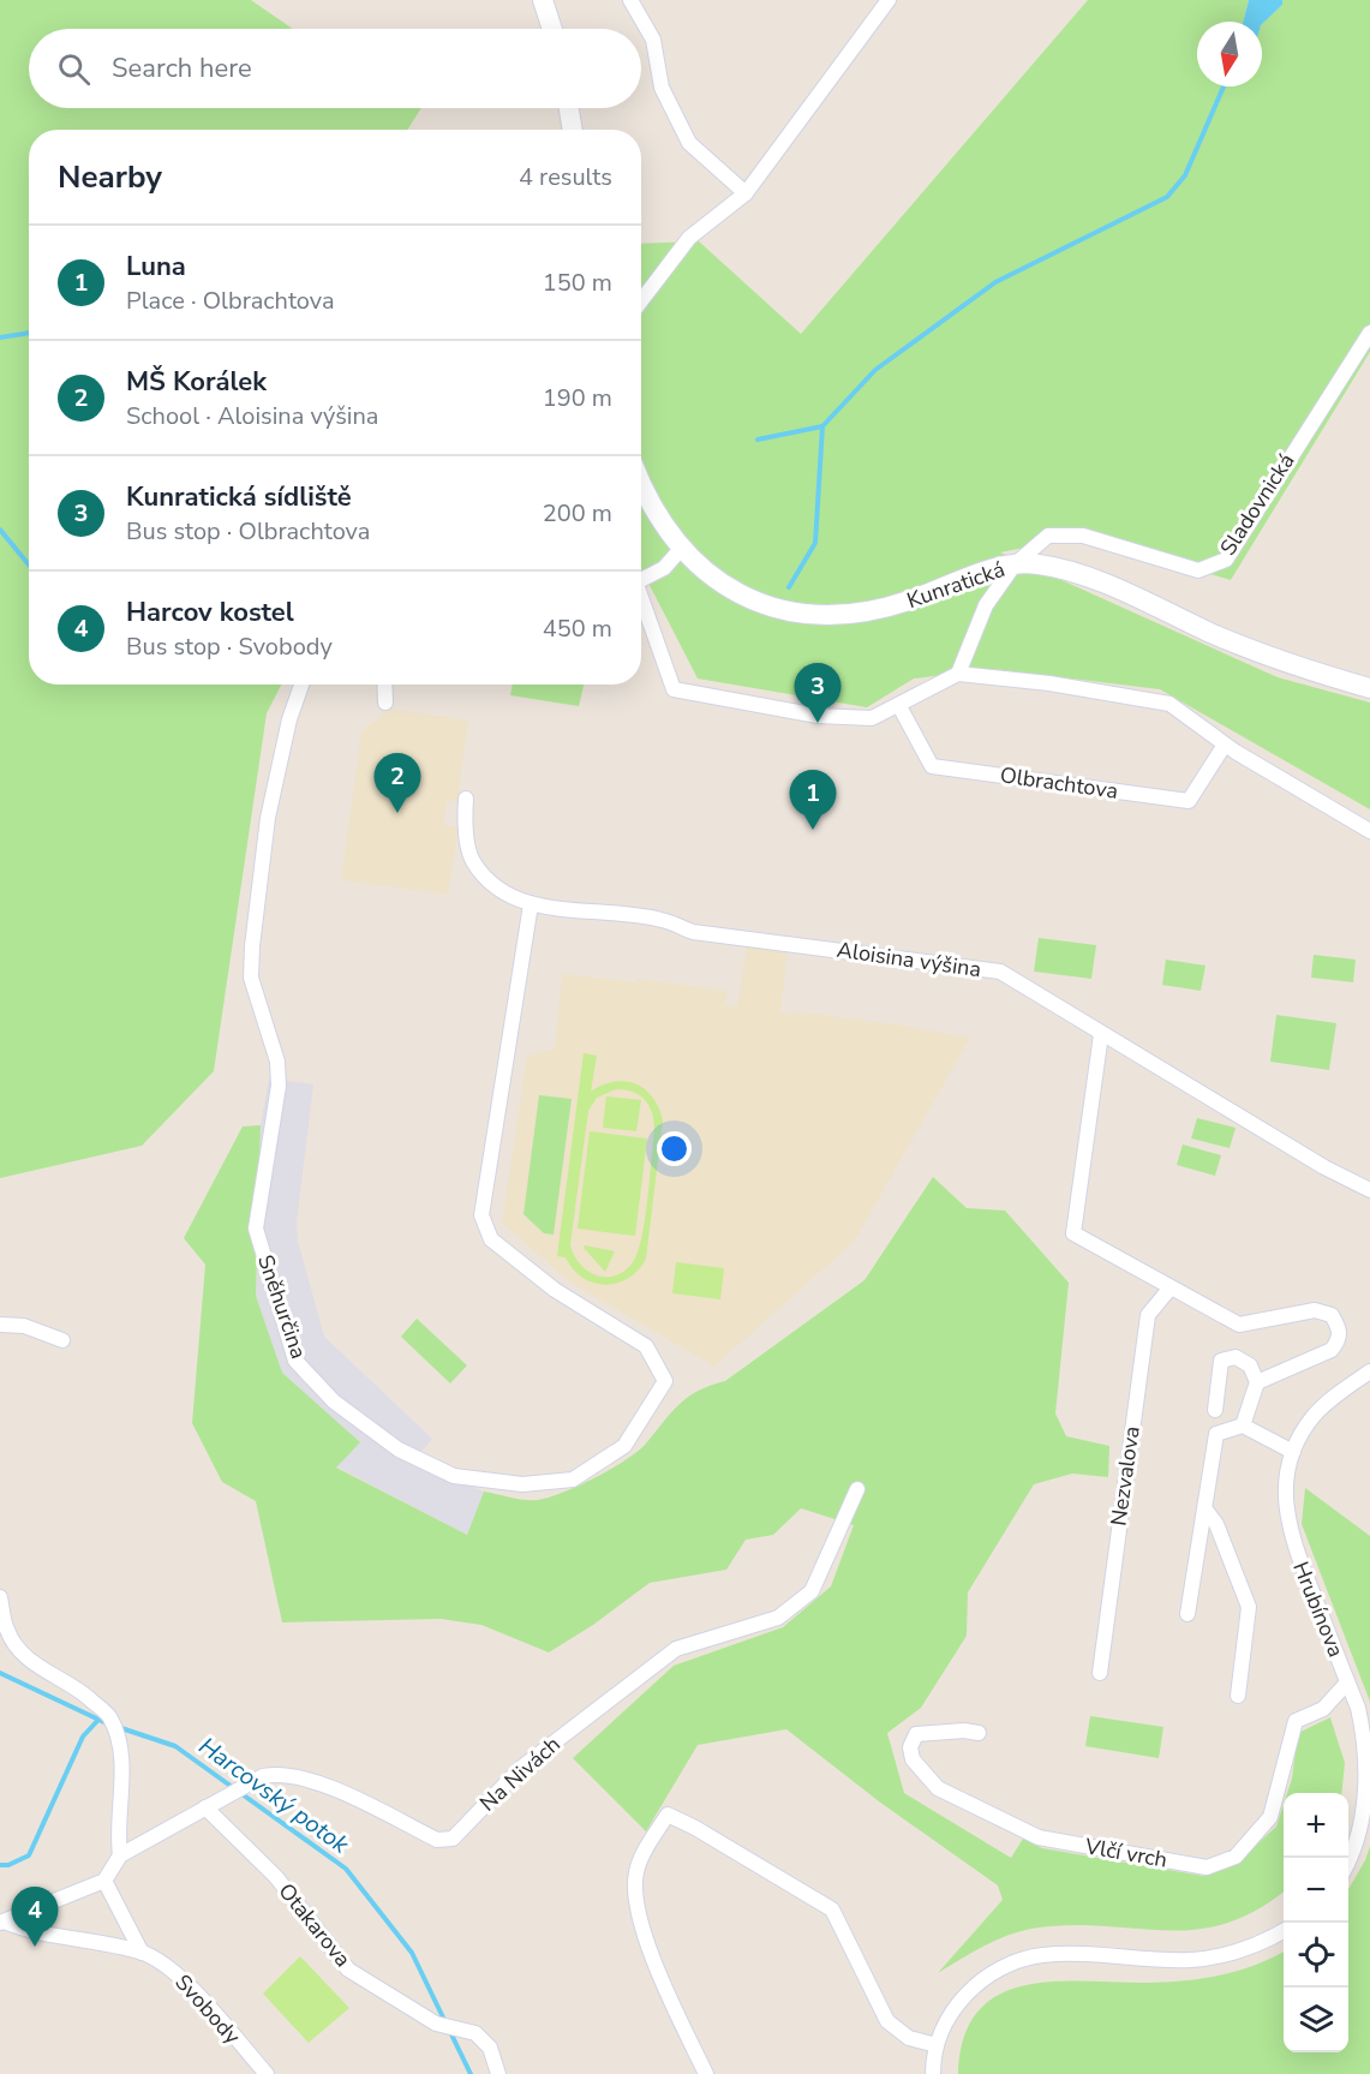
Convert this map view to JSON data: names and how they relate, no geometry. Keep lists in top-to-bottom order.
{
  "streets": {
    "street": [
      "Sladovnická",
      "Kunratická",
      "Olbrachtova",
      "Aloisina výšina",
      "Sněhurčina",
      "Nezvalova",
      "Hrubínova",
      "Na Nivách",
      "Vlčí vrch",
      "Otakarova",
      "Svobody"
    ]
  },
  "crossings": [
    ["Sladovnická", "Kunratická"],
    ["Aloisina výšina", "Sněhurčina"],
    ["Hrubínova", "Vlčí vrch"],
    ["Na Nivách", "Otakarova"]
  ],
  "water": ["Harcovský potok"],
  "north": "bottom",
  "page": {
    "search": "Search here",
    "heading": ["Nearby", "4 results"],
    "list": [
      {
        "mark": "1",
        "name": "Luna",
        "note": "Place · Olbrachtova",
        "value": "150 m"
      },
      {
        "mark": "2",
        "name": "MŠ Korálek",
        "note": "School · Aloisina výšina",
        "value": "190 m"
      },
      {
        "mark": "3",
        "name": "Kunratická sídliště",
        "note": "Bus stop · Olbrachtova",
        "value": "200 m"
      },
      {
        "mark": "4",
        "name": "Harcov kostel",
        "note": "Bus stop · Svobody",
        "value": "450 m"
      }
    ],
    "pins": [
      "3",
      "2",
      "1",
      "4"
    ],
    "map_buttons": ["+", "−"]
  }
}
